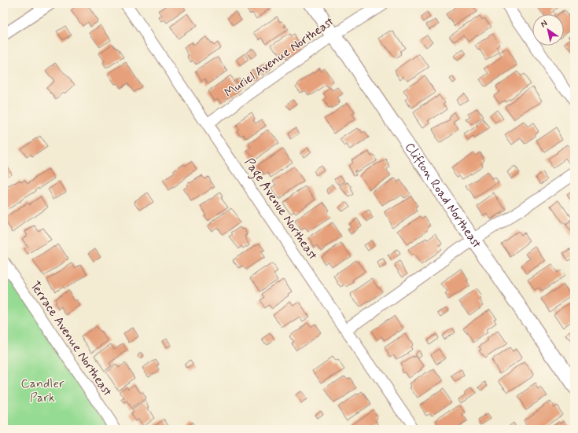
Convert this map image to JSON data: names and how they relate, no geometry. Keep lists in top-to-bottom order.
{
  "streets": {
    "street": [
      "Muriel Avenue Northeast",
      "Clifton Road Northeast",
      "Page Avenue Northeast",
      "Terrace Avenue Northeast"
    ]
  },
  "crossings": [
    ["Muriel Avenue Northeast", "Clifton Road Northeast"],
    ["Muriel Avenue Northeast", "Page Avenue Northeast"]
  ],
  "parks": ["Candler Park"],
  "north": "top left"
}
